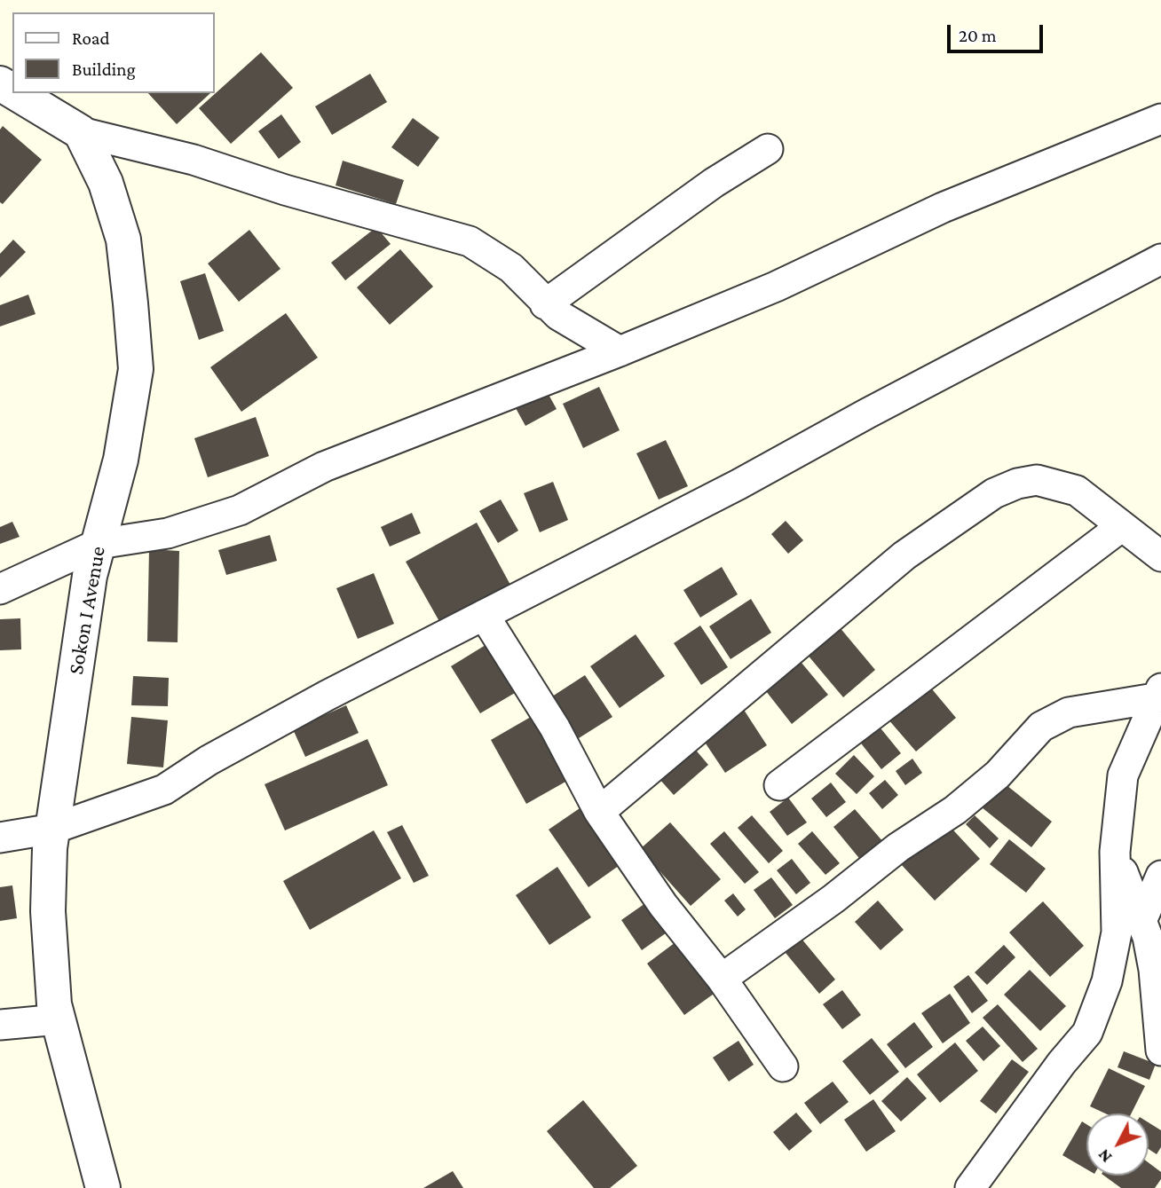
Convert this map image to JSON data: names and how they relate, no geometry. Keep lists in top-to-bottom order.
{
  "streets": {
    "street": ["Sokon I Avenue"]
  },
  "legend": ["Road", "Building"],
  "scale_bar": "20 m",
  "north": "bottom left"
}
